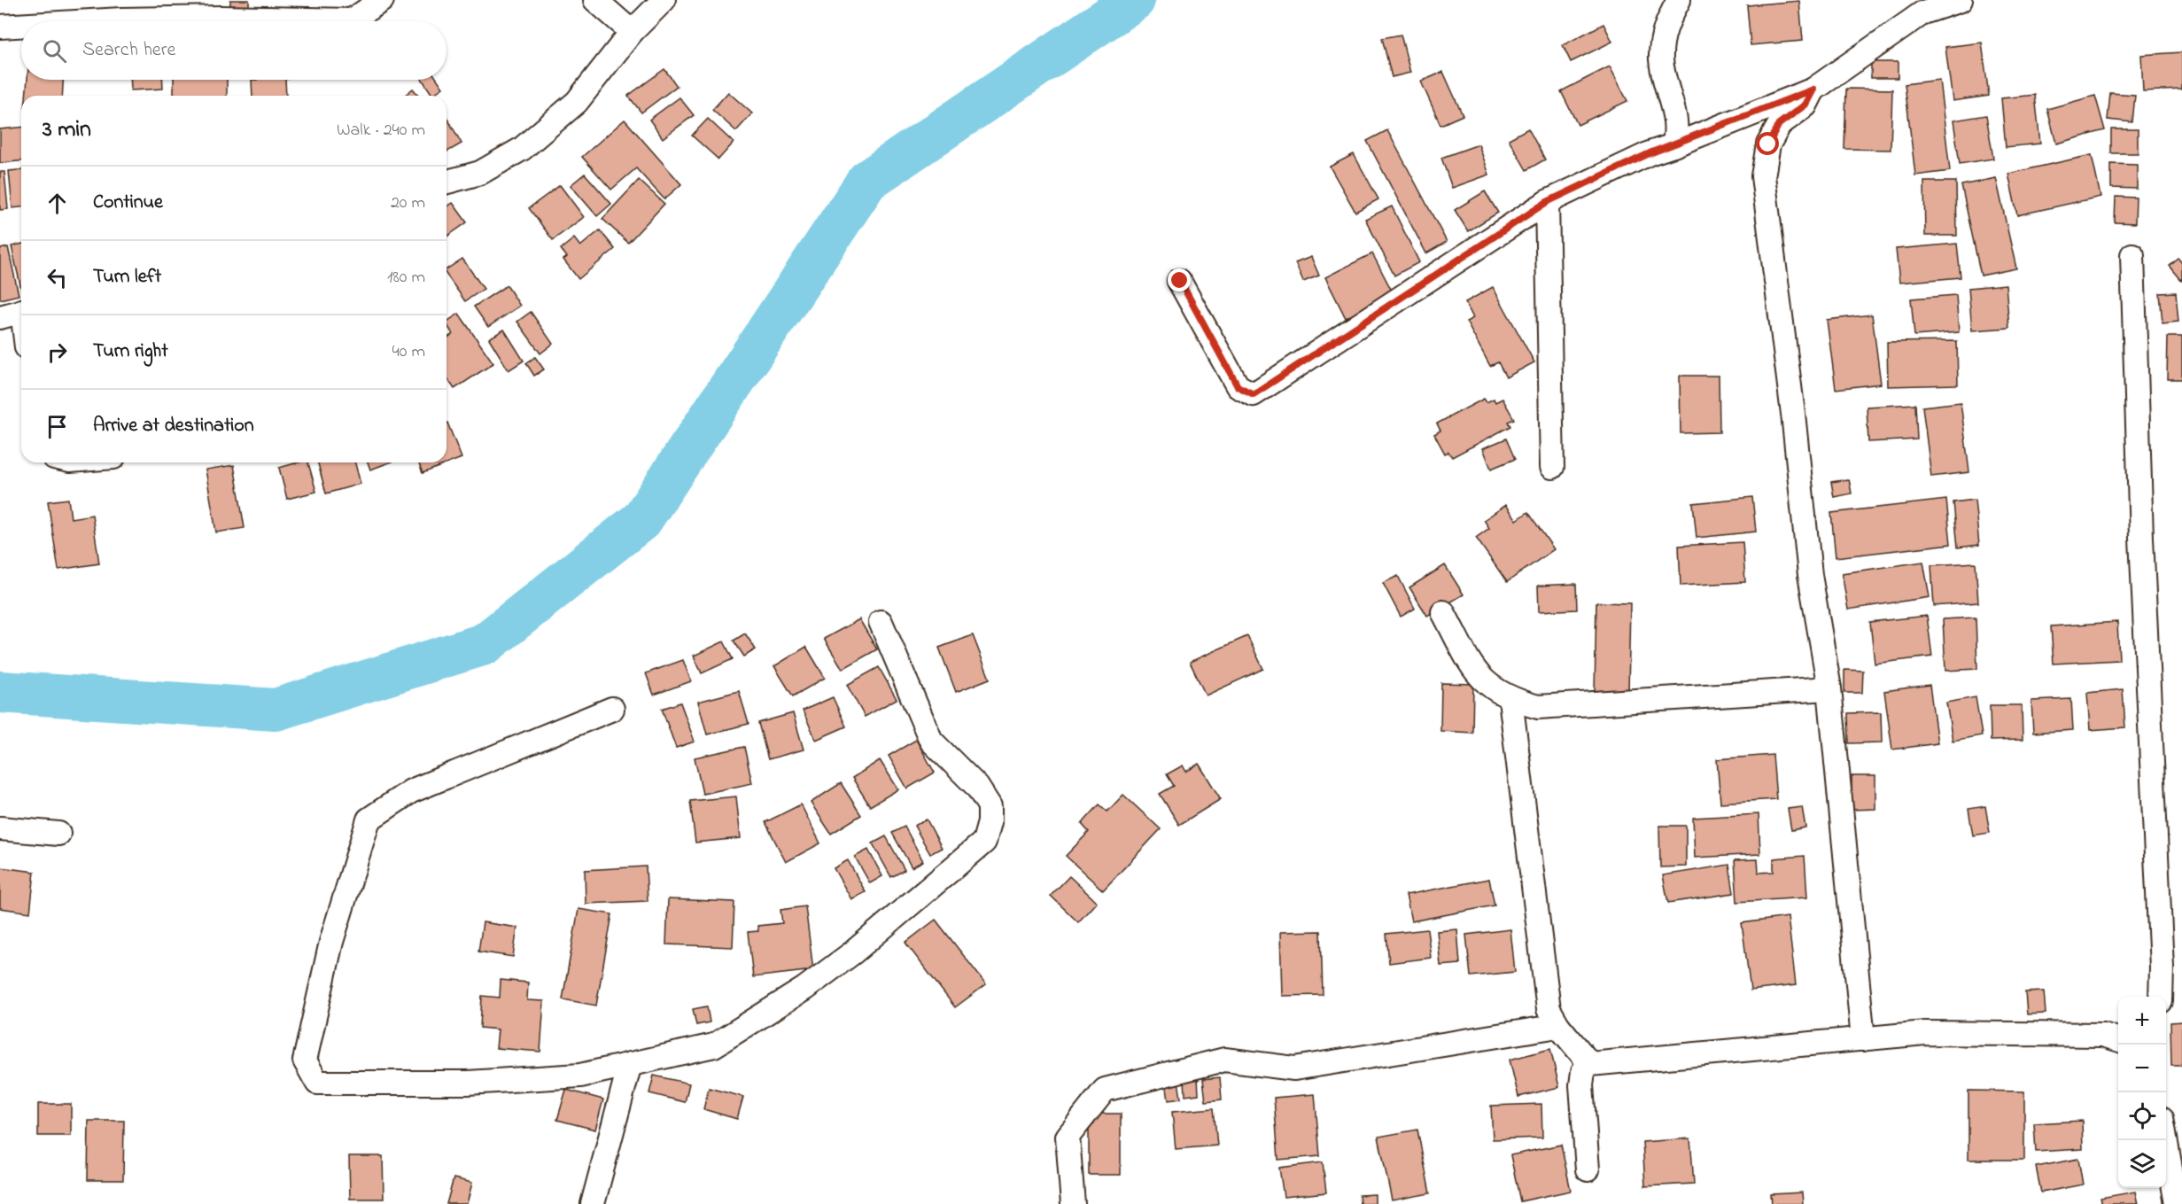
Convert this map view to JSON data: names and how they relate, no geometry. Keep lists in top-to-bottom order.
{
  "page": {
    "search": "Search here",
    "heading": ["3 min", "Walk · 240 m"],
    "list": [
      ["Continue", "20 m"],
      ["Turn left", "180 m"],
      ["Turn right", "40 m"],
      "Arrive at destination"
    ],
    "map_buttons": ["+", "−"]
  }
}
